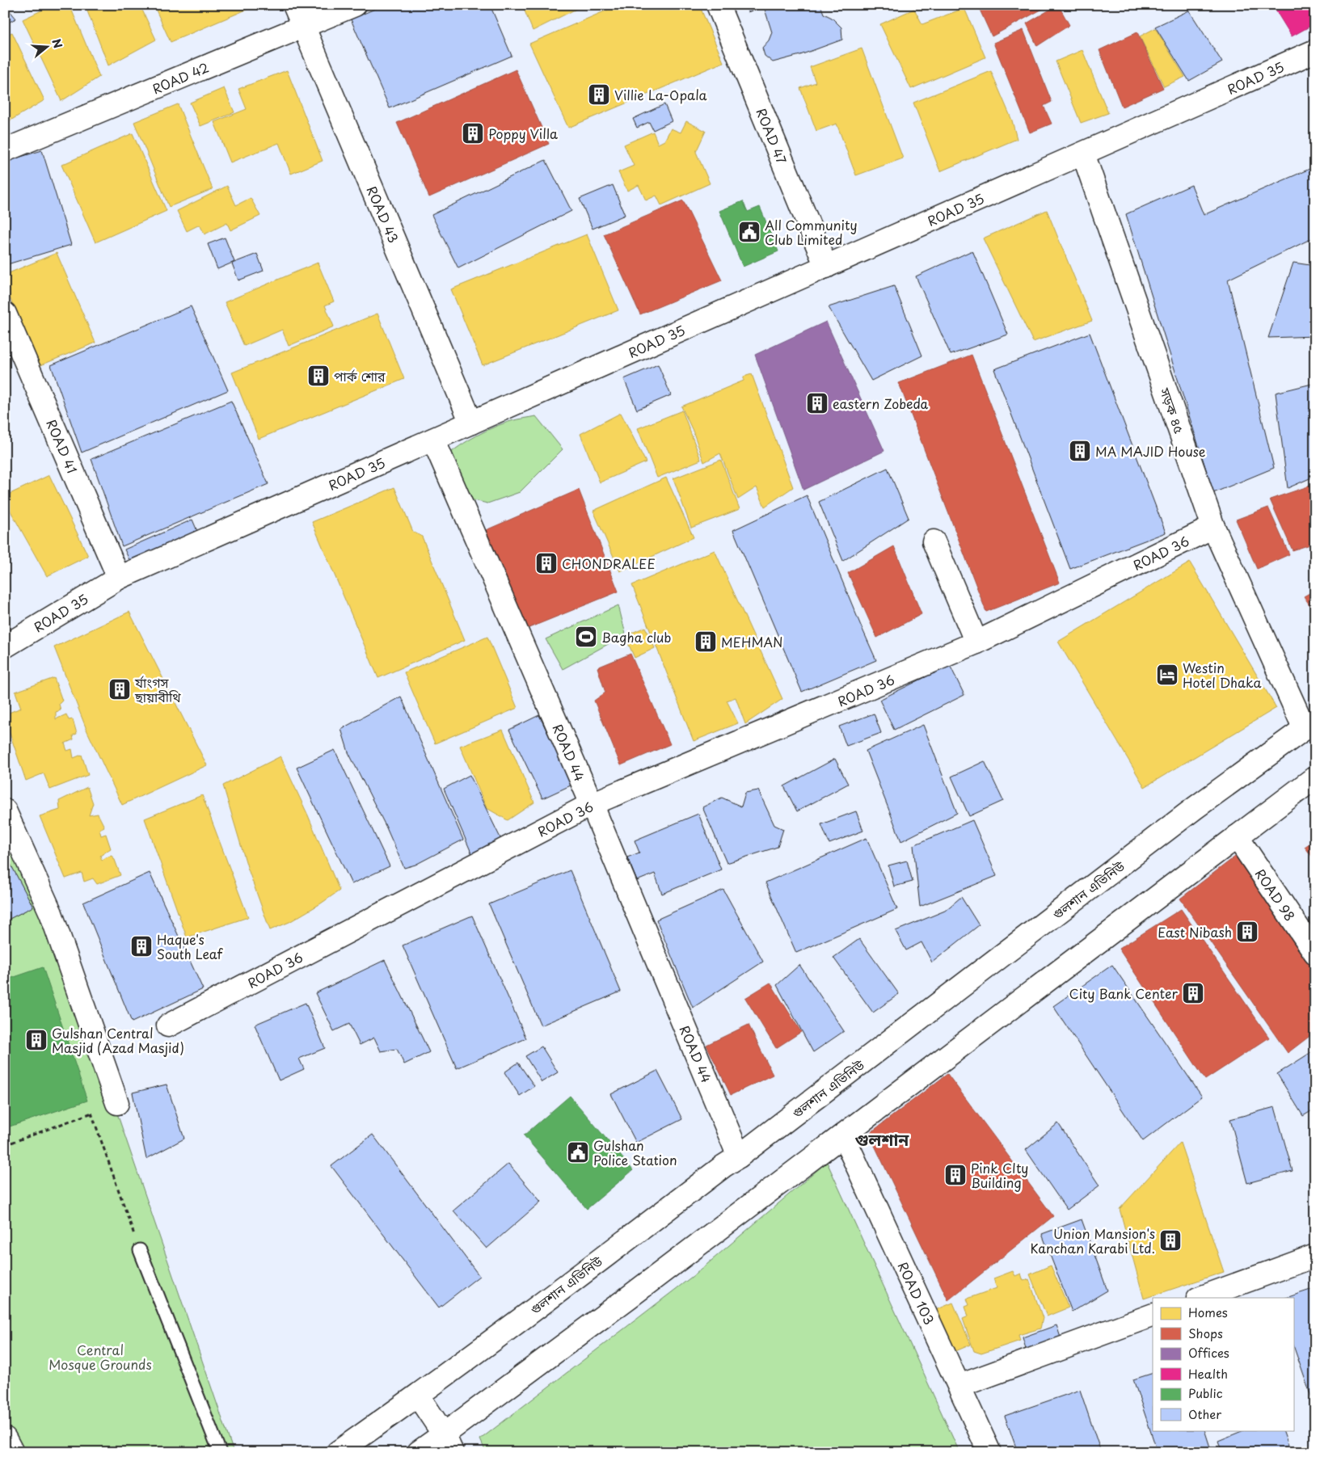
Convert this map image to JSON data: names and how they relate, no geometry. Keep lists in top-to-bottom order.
{
  "streets": {
    "street": [
      "ROAD 42",
      "ROAD 35",
      "ROAD 47",
      "ROAD 43",
      "সড়ক ৪৫",
      "ROAD 41",
      "ROAD 36",
      "ROAD 44",
      "গুলশান এভিনিউ",
      "ROAD 98",
      "ROAD 103"
    ]
  },
  "crossings": [
    ["ROAD 42", "ROAD 43"],
    ["ROAD 35", "ROAD 47"],
    ["ROAD 35", "ROAD 43"],
    ["ROAD 35", "সড়ক ৪৫"],
    ["ROAD 35", "ROAD 41"],
    ["ROAD 35", "ROAD 44"],
    ["সড়ক ৪৫", "ROAD 36"],
    ["সড়ক ৪৫", "গুলশান এভিনিউ"],
    ["ROAD 36", "ROAD 44"],
    ["ROAD 44", "গুলশান এভিনিউ"]
  ],
  "districts": ["গুলশান"],
  "parks": ["Central Mosque Grounds"],
  "places": {
    "building": [
      "Villie La-Opala",
      "Poppy Villa",
      "পার্ক শোর",
      "eastern Zobeda",
      "MA MAJID House",
      "CHONDRALEE",
      "MEHMAN",
      "র্যাংগস ছায়াবীথি",
      "East Nibash",
      "Haque's South Leaf",
      "City Bank Center",
      "Gulshan Central Masjid (Azad Masjid)",
      "Pink CIty Building",
      "Union Mansion's Kanchan Karabi Ltd."
    ],
    "public building": ["All Community Club Limited", "Gulshan Police Station"],
    "sports": ["Bagha club"],
    "hotel": ["Westin Hotel Dhaka"]
  },
  "legend": [
    "Homes",
    "Shops",
    "Offices",
    "Health",
    "Public",
    "Other"
  ],
  "north": "right"
}
